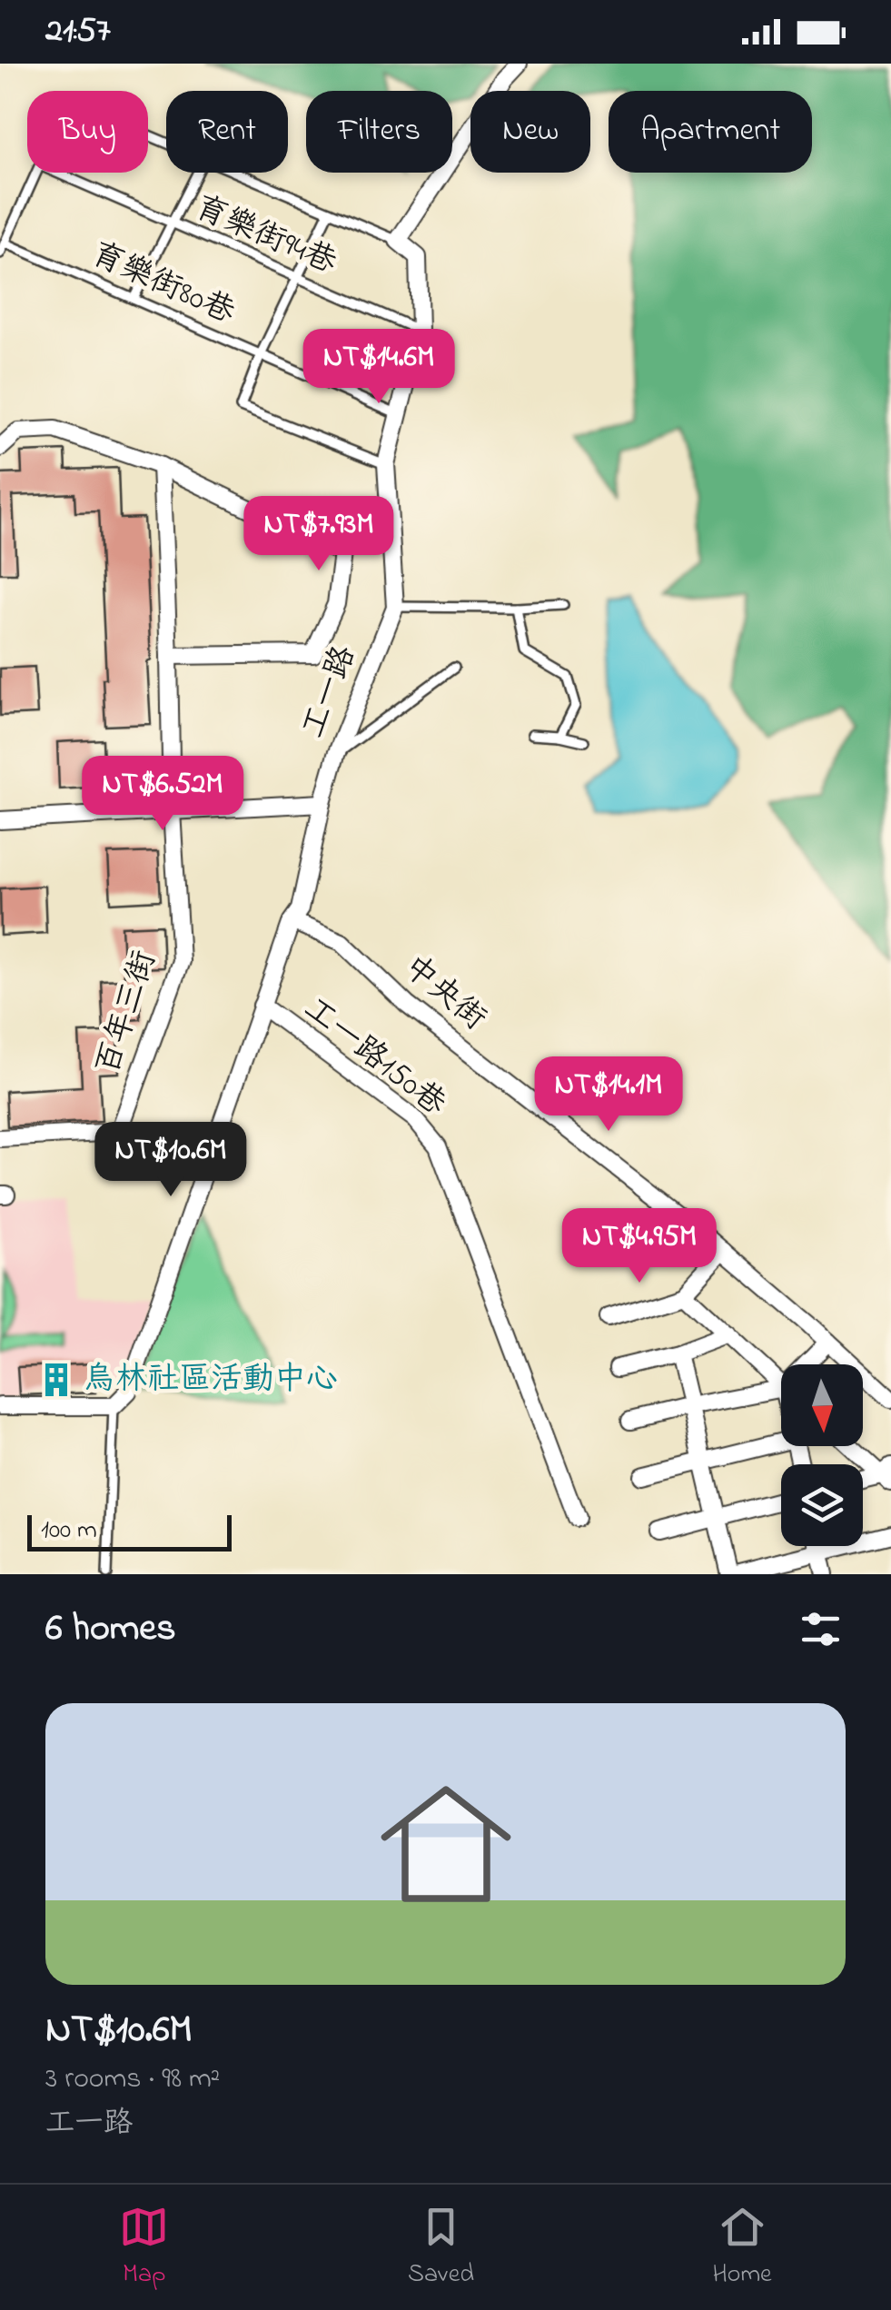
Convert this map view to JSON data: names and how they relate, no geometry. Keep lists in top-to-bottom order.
{
  "streets": {
    "street": [
      "工一路",
      "中央街",
      "百年三街",
      "工一路150巷"
    ],
    "lane": ["育樂街94巷", "育樂街80巷"]
  },
  "crossings": [
    ["育樂街94巷", "工一路"],
    ["育樂街80巷", "工一路"],
    ["工一路", "中央街"],
    ["工一路", "工一路150巷"]
  ],
  "places": {
    "building": ["烏林社區活動中心"]
  },
  "scale_bar": "100 m",
  "north": "bottom",
  "page": {
    "status": "21:57",
    "chip": [
      "Buy",
      "Rent",
      "Filters",
      "New",
      "Apartment"
    ],
    "price": [
      "NT$14.6M",
      "NT$7.93M",
      "NT$6.52M",
      "NT$14.1M",
      "NT$10.6M",
      "NT$4.95M"
    ],
    "scale": "100 m",
    "heading": "6 homes",
    "list": [
      {
        "name": "NT$10.6M",
        "note": "3 rooms · 98 m² · 工一路"
      }
    ],
    "tabs": ["Map", "Saved", "Home"]
  }
}
